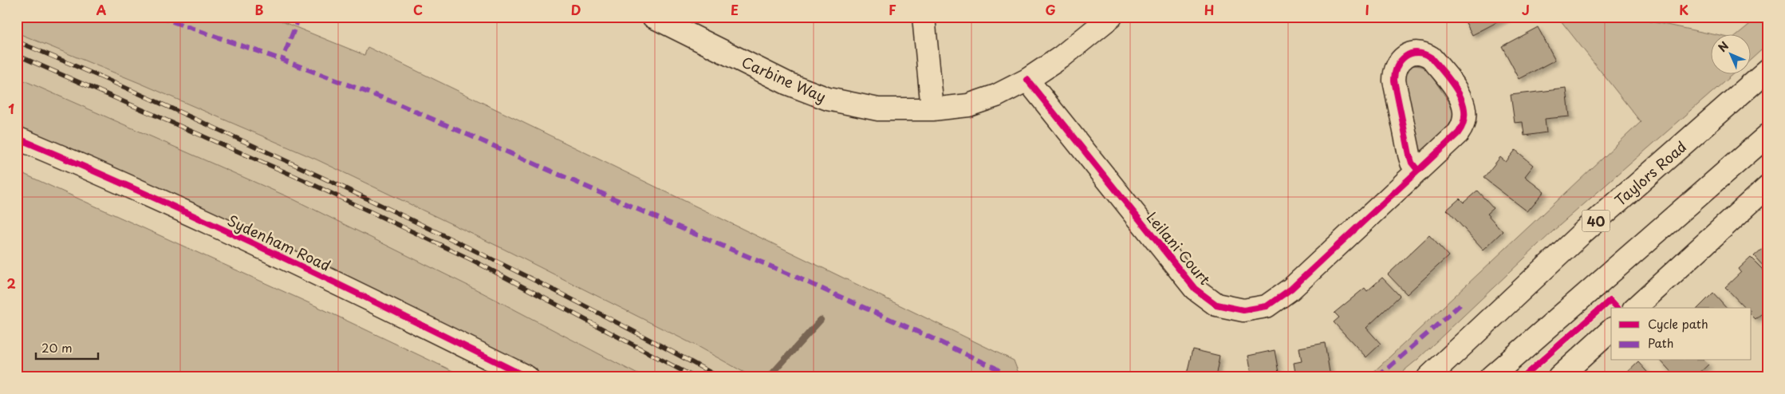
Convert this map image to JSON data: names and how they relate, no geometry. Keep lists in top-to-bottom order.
{
  "streets": {
    "street": [
      "Carbine Way",
      "Taylors Road",
      "40",
      "Sydenham Road",
      "Leilani Court"
    ]
  },
  "crossings": [
    ["Carbine Way", "Leilani Court"]
  ],
  "legend": ["Cycle path", "Path"],
  "scale_bar": "20 m",
  "north": "top left",
  "grid": {
    "columns": [
      "A",
      "B",
      "C",
      "D",
      "E",
      "F",
      "G",
      "H",
      "I",
      "J",
      "K"
    ],
    "rows": ["1", "2"]
  }
}
